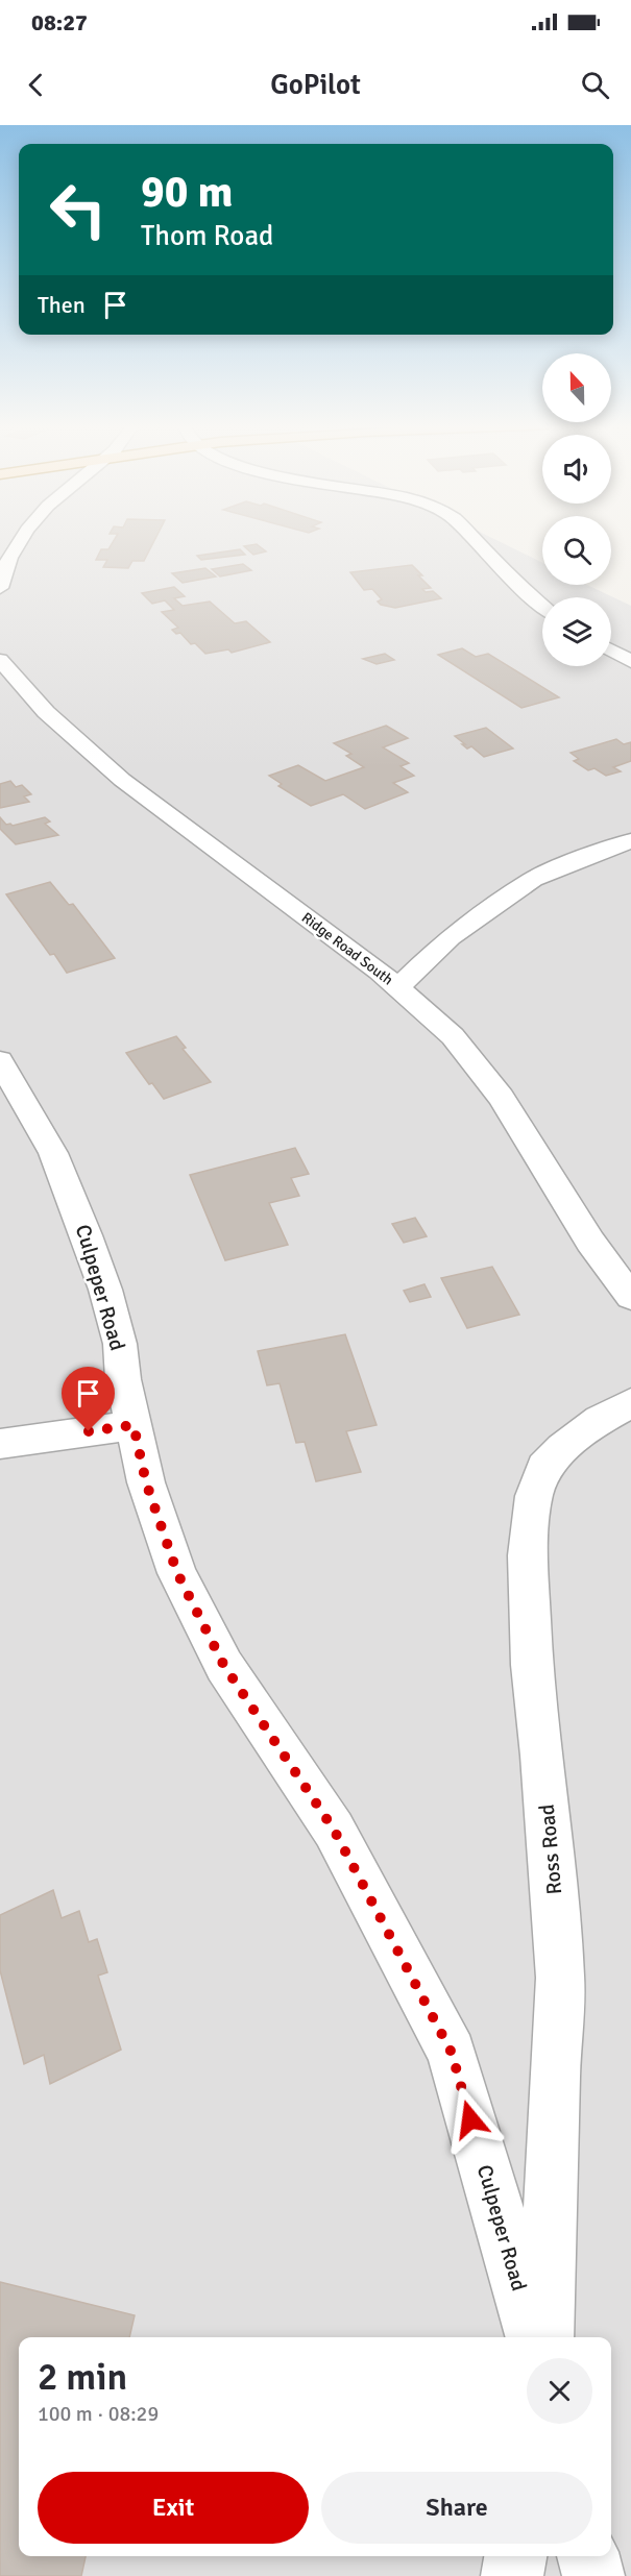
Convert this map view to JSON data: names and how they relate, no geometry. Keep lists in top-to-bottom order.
{
  "streets": {
    "street": ["Ridge Road South", "Culpeper Road", "Ross Road"]
  },
  "north": "top",
  "page": {
    "status": "08:27",
    "header": "GoPilot",
    "turn": ["90 m", "Thom Road"],
    "then": "Then",
    "heading": ["2 min", "100 m · 08:29"],
    "buttons": ["Exit", "Share"]
  }
}
